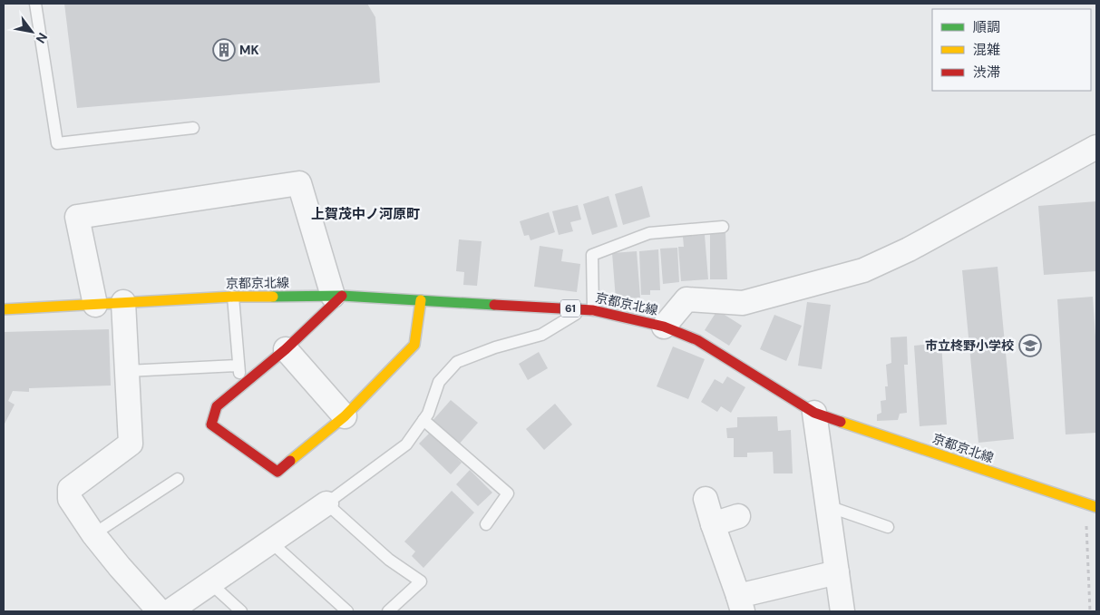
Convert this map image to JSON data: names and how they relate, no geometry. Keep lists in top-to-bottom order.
{
  "streets": {
    "main road": ["京都京北線", "61"]
  },
  "districts": ["上賀茂中ノ河原町"],
  "places": {
    "building": ["MK"],
    "school or university": ["市立柊野小学校"]
  },
  "legend": ["順調", "混雑", "渋滞"],
  "north": "bottom right"
}
